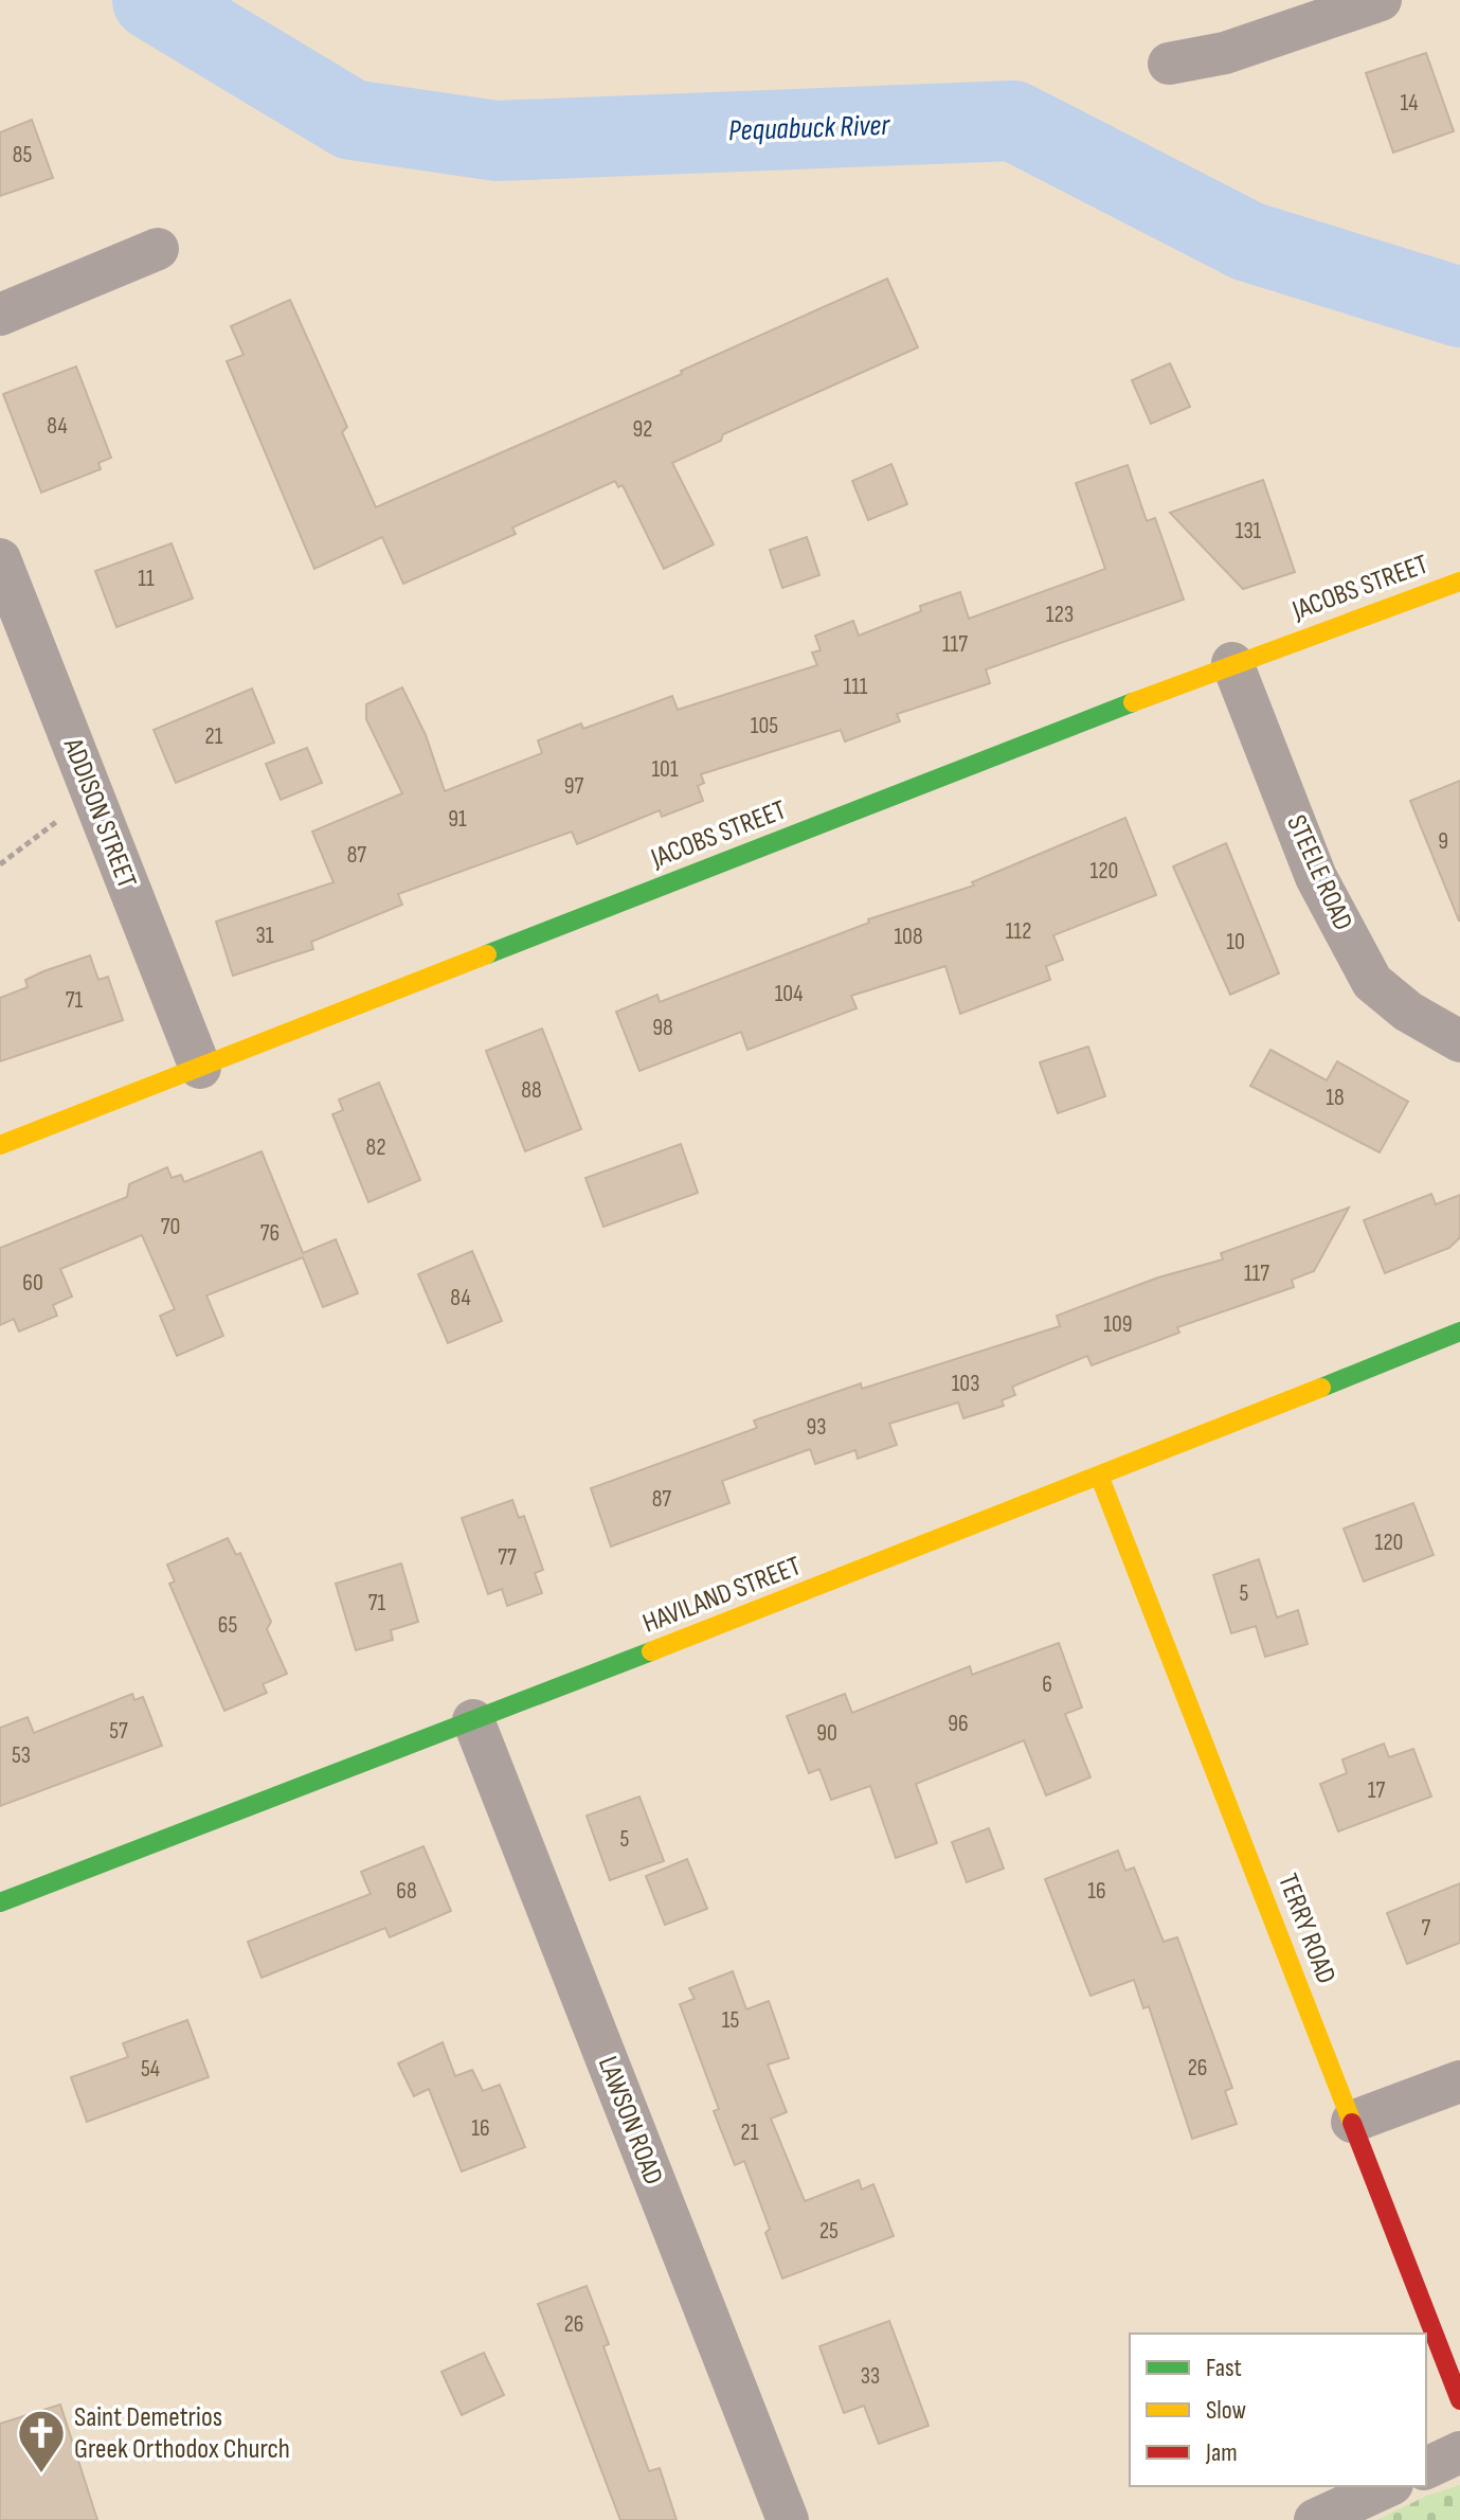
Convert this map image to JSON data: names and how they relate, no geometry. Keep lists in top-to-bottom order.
{
  "streets": {
    "street": [
      "JACOBS STREET",
      "ADDISON STREET",
      "STEELE ROAD",
      "HAVILAND STREET",
      "TERRY ROAD",
      "LAWSON ROAD"
    ]
  },
  "crossings": [
    ["JACOBS STREET", "ADDISON STREET"],
    ["JACOBS STREET", "STEELE ROAD"],
    ["HAVILAND STREET", "TERRY ROAD"],
    ["HAVILAND STREET", "LAWSON ROAD"]
  ],
  "water": ["Pequabuck River"],
  "places": {
    "church": ["Saint Demetrios Greek Orthodox Church"]
  },
  "house_numbers": [
    "14",
    "85",
    "84",
    "92",
    "131",
    "11",
    "123",
    "117",
    "111",
    "105",
    "21",
    "101",
    "97",
    "91",
    "9",
    "87",
    "120",
    "112",
    "31",
    "108",
    "10",
    "104",
    "71",
    "98",
    "88",
    "18",
    "82",
    "70",
    "76",
    "117",
    "60",
    "84",
    "109",
    "103",
    "93",
    "87",
    "120",
    "77",
    "5",
    "71",
    "65",
    "6",
    "96",
    "57",
    "90",
    "53",
    "17",
    "5",
    "68",
    "16",
    "7",
    "15",
    "26",
    "54",
    "16",
    "21",
    "25",
    "26",
    "33"
  ],
  "legend": ["Fast", "Slow", "Jam"]
}
